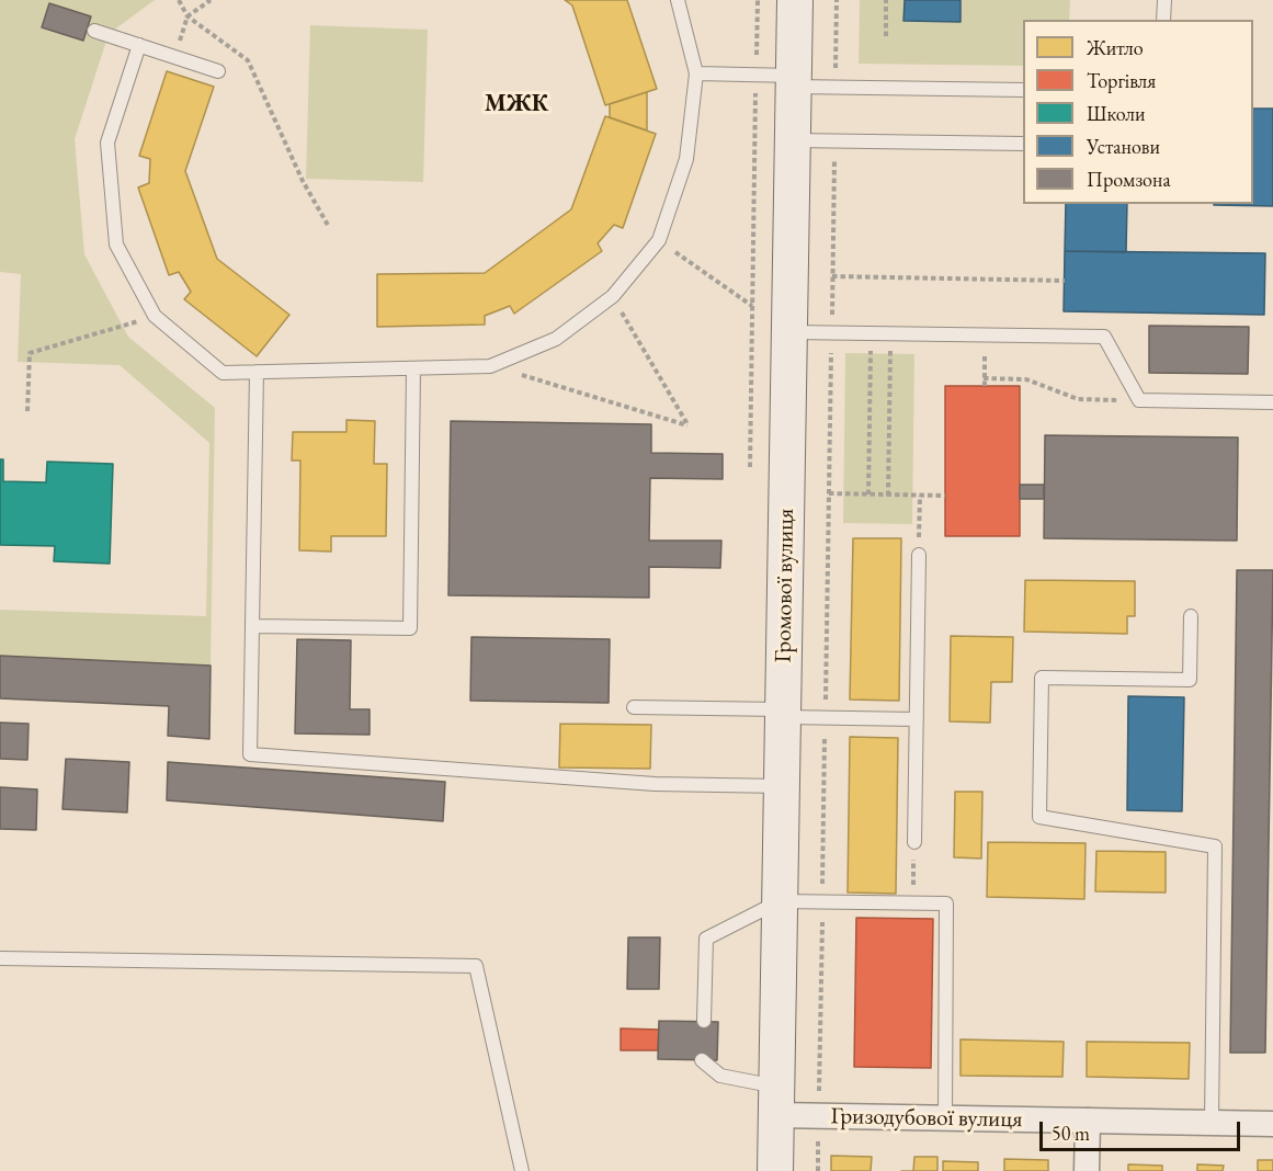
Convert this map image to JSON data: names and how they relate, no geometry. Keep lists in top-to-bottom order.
{
  "streets": {
    "street": ["Громової вулиця", "Гризодубової вулиця"]
  },
  "crossings": [
    ["Громової вулиця", "Гризодубової вулиця"]
  ],
  "districts": ["МЖК"],
  "legend": [
    "Житло",
    "Торгівля",
    "Школи",
    "Установи",
    "Промзона"
  ],
  "scale_bar": "50 m"
}
